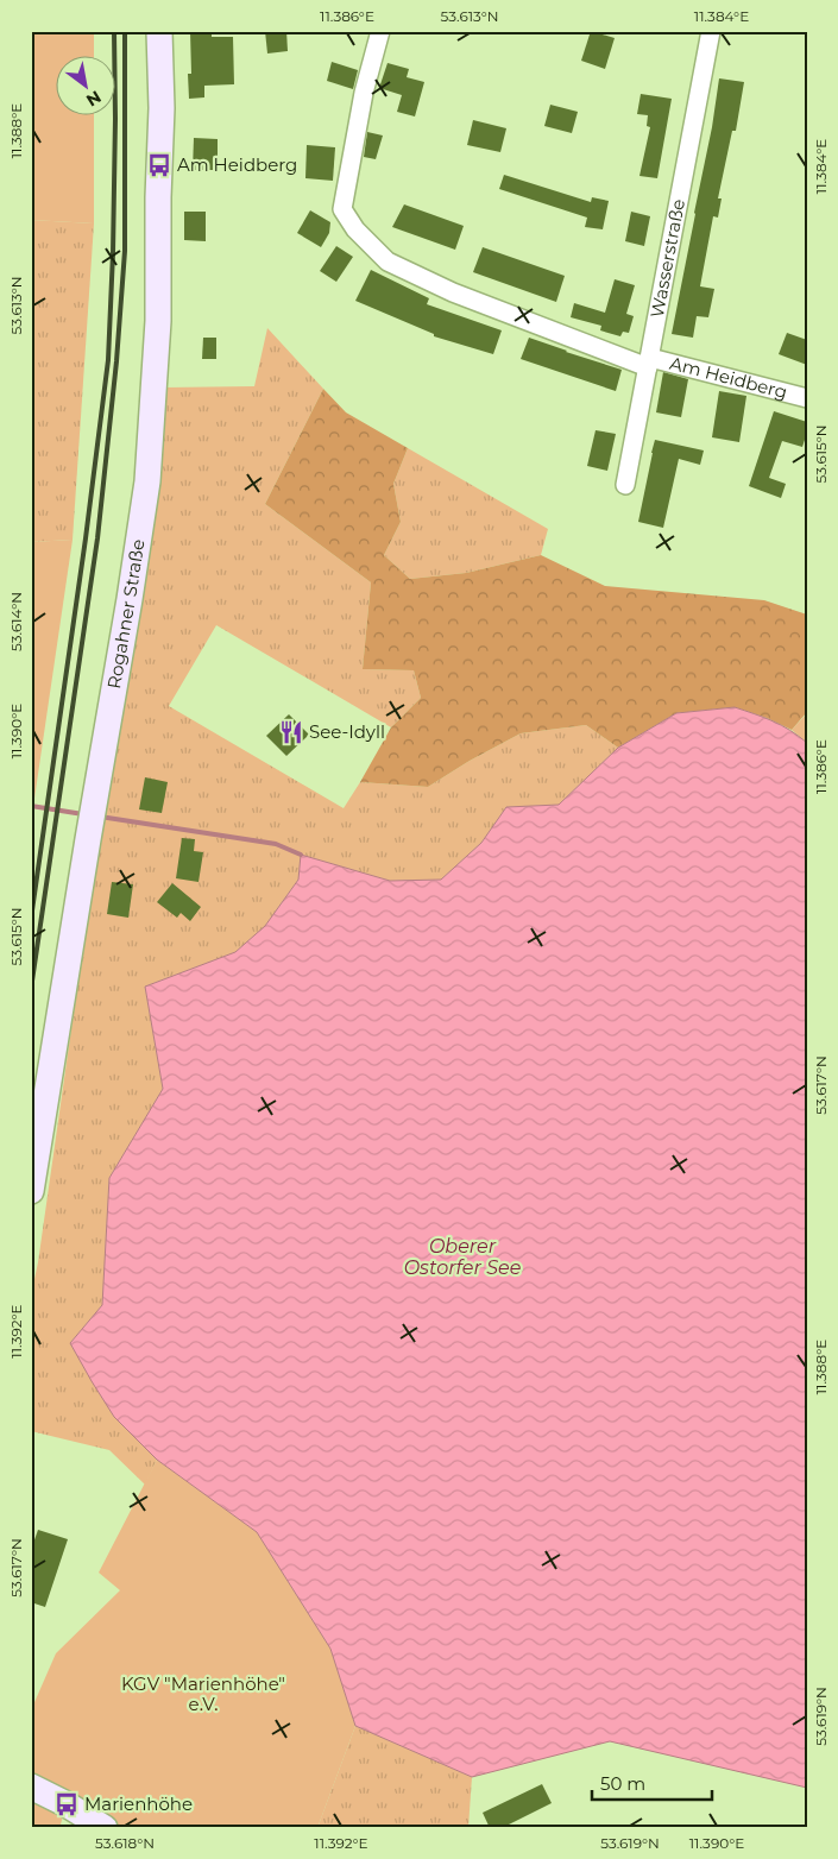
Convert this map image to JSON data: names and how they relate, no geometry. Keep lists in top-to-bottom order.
{
  "streets": {
    "street": ["Wasserstraße", "Am Heidberg", "Rogahner Straße"]
  },
  "crossings": [
    ["Wasserstraße", "Am Heidberg"]
  ],
  "water": ["Oberer Ostorfer See"],
  "parks": ["KGV \"Marienhöhe\" e.V."],
  "places": {
    "bus stop": ["Am Heidberg", "Marienhöhe"],
    "restaurant": ["See-Idyll"]
  },
  "scale_bar": "50 m",
  "north": "bottom right",
  "coordinates": [
    "11.386°E",
    "53.613°N",
    "11.384°E",
    "11.388°E",
    "53.615°N",
    "53.614°N",
    "11.390°E",
    "53.617°N",
    "11.392°E",
    "53.619°N",
    "53.618°N"
  ]
}
